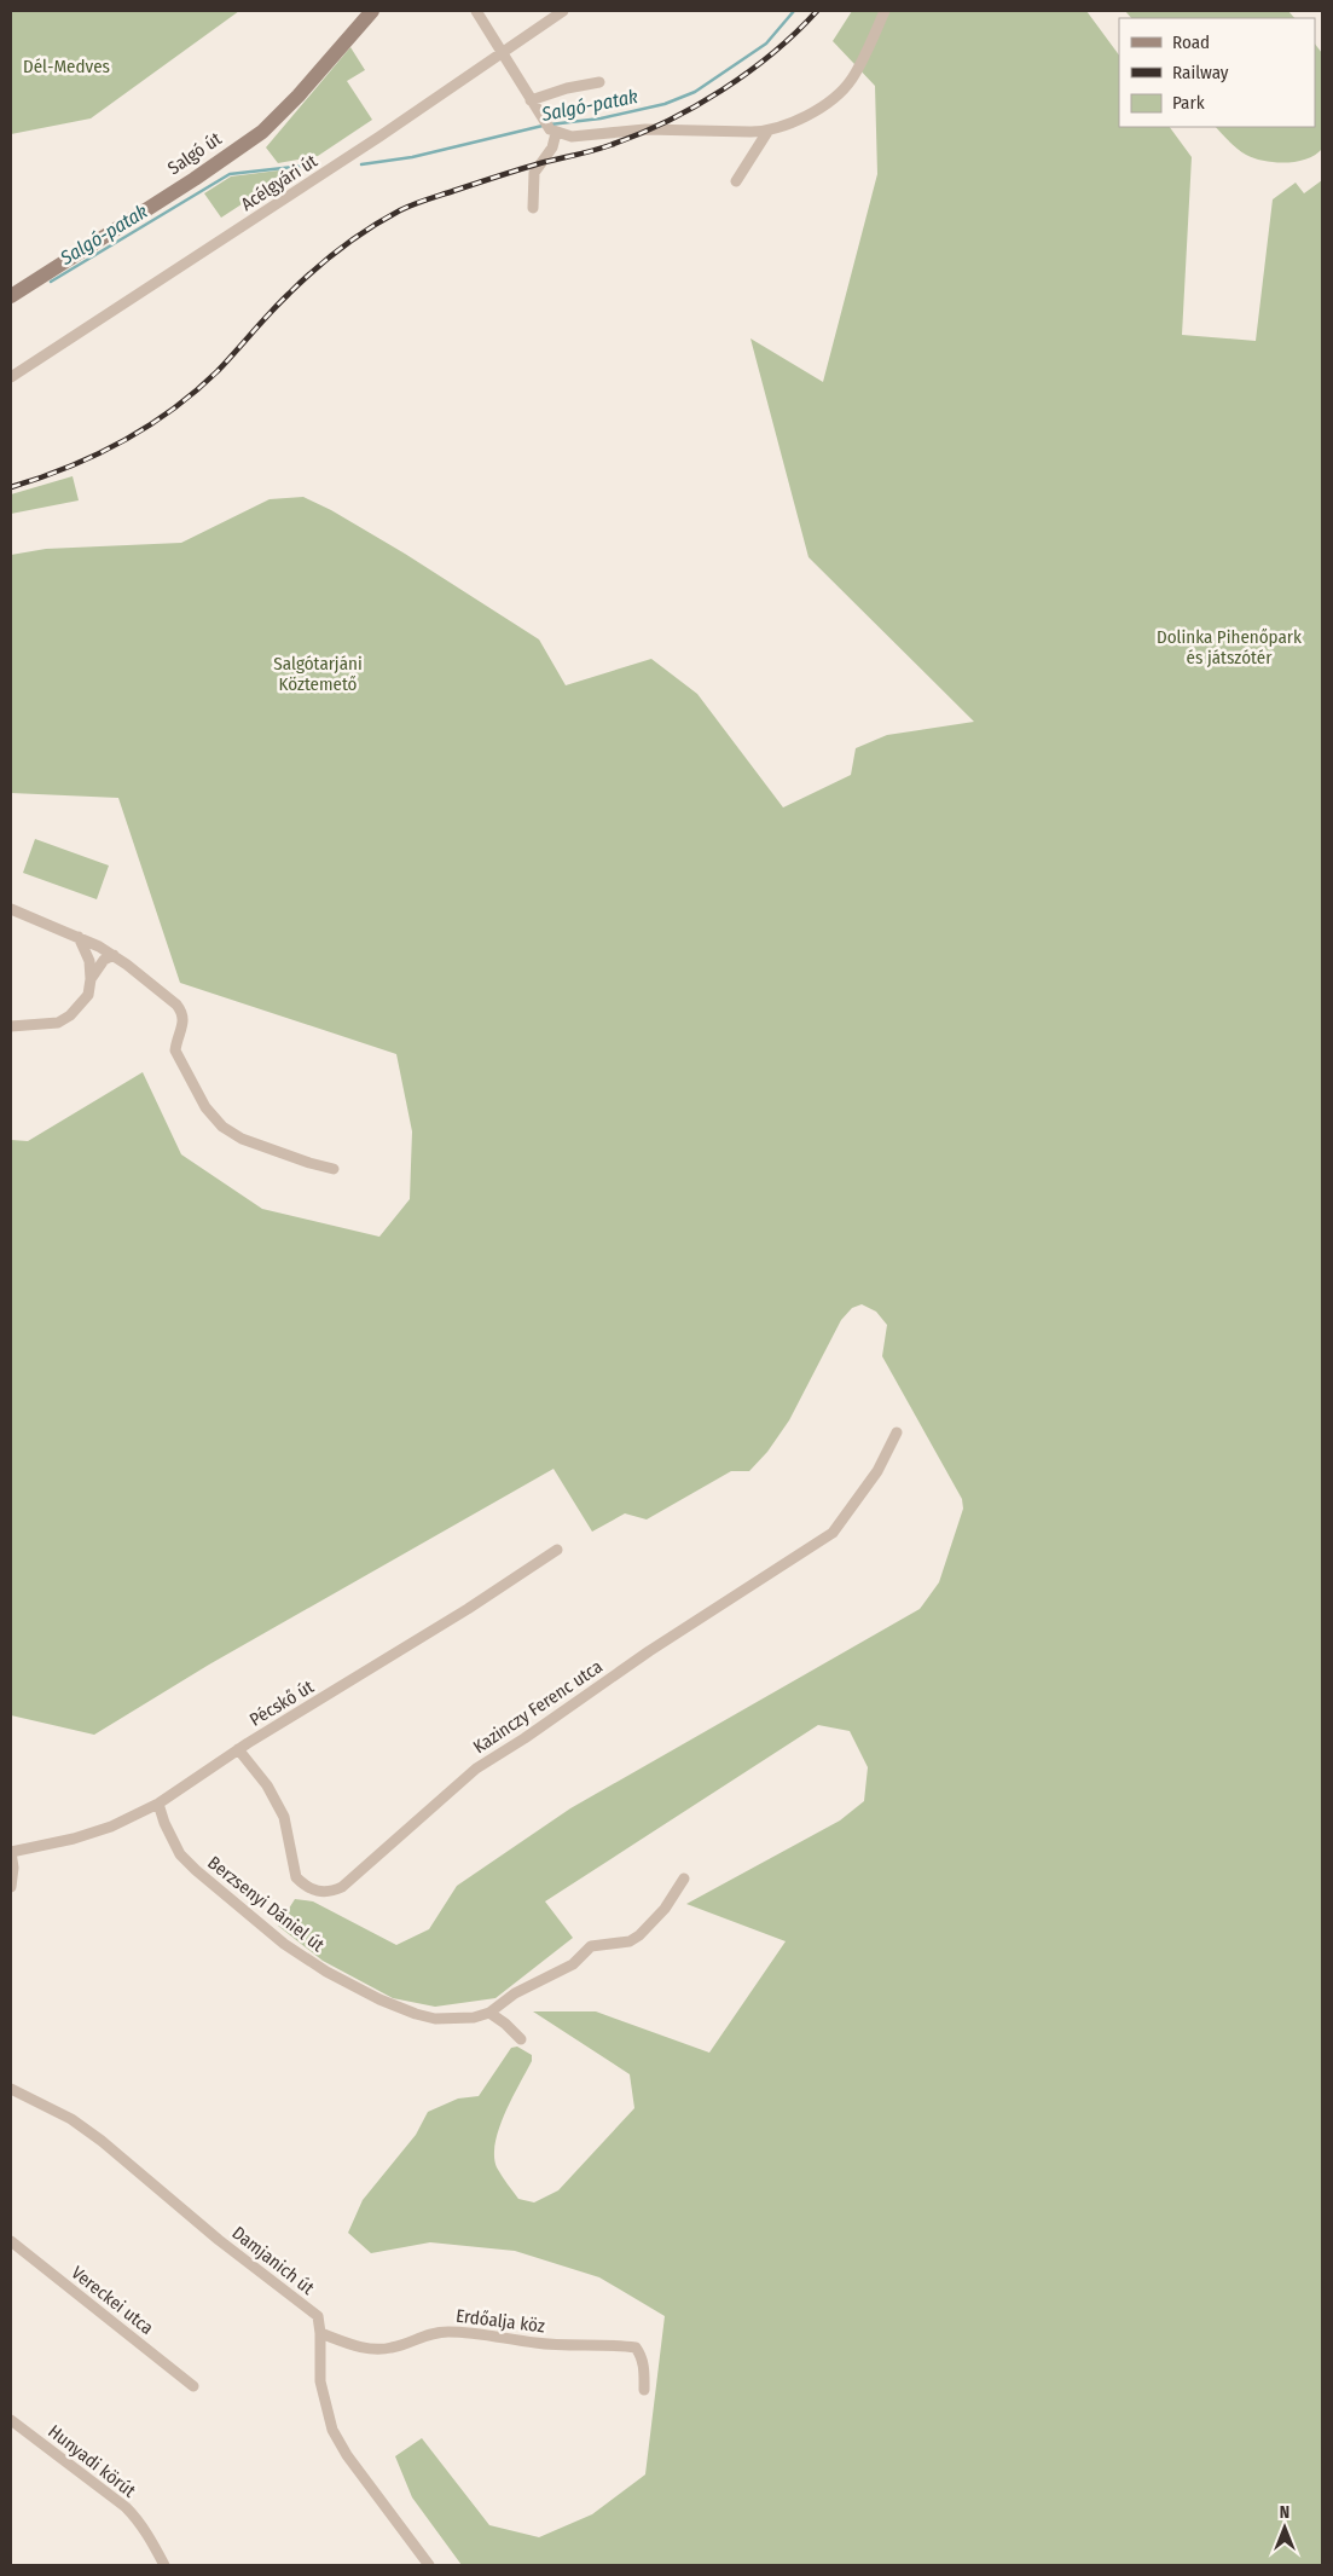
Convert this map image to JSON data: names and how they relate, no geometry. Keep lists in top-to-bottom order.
{
  "streets": {
    "main road": ["Salgó út"],
    "street": [
      "Acélgyári út",
      "Pécskő út",
      "Kazinczy Ferenc utca",
      "Berzsenyi Dániel út",
      "Damjanich út",
      "Vereckei utca",
      "Erdőalja köz",
      "Hunyadi körút"
    ]
  },
  "crossings": [
    ["Pécskő út", "Kazinczy Ferenc utca"],
    ["Pécskő út", "Berzsenyi Dániel út"],
    ["Damjanich út", "Erdőalja köz"]
  ],
  "water": ["Salgó-patak"],
  "parks": ["Dél-Medves", "Dolinka Pihenőpark és játszótér", "Salgótarjáni Köztemető"],
  "legend": ["Road", "Railway", "Park"],
  "north": "top"
}
